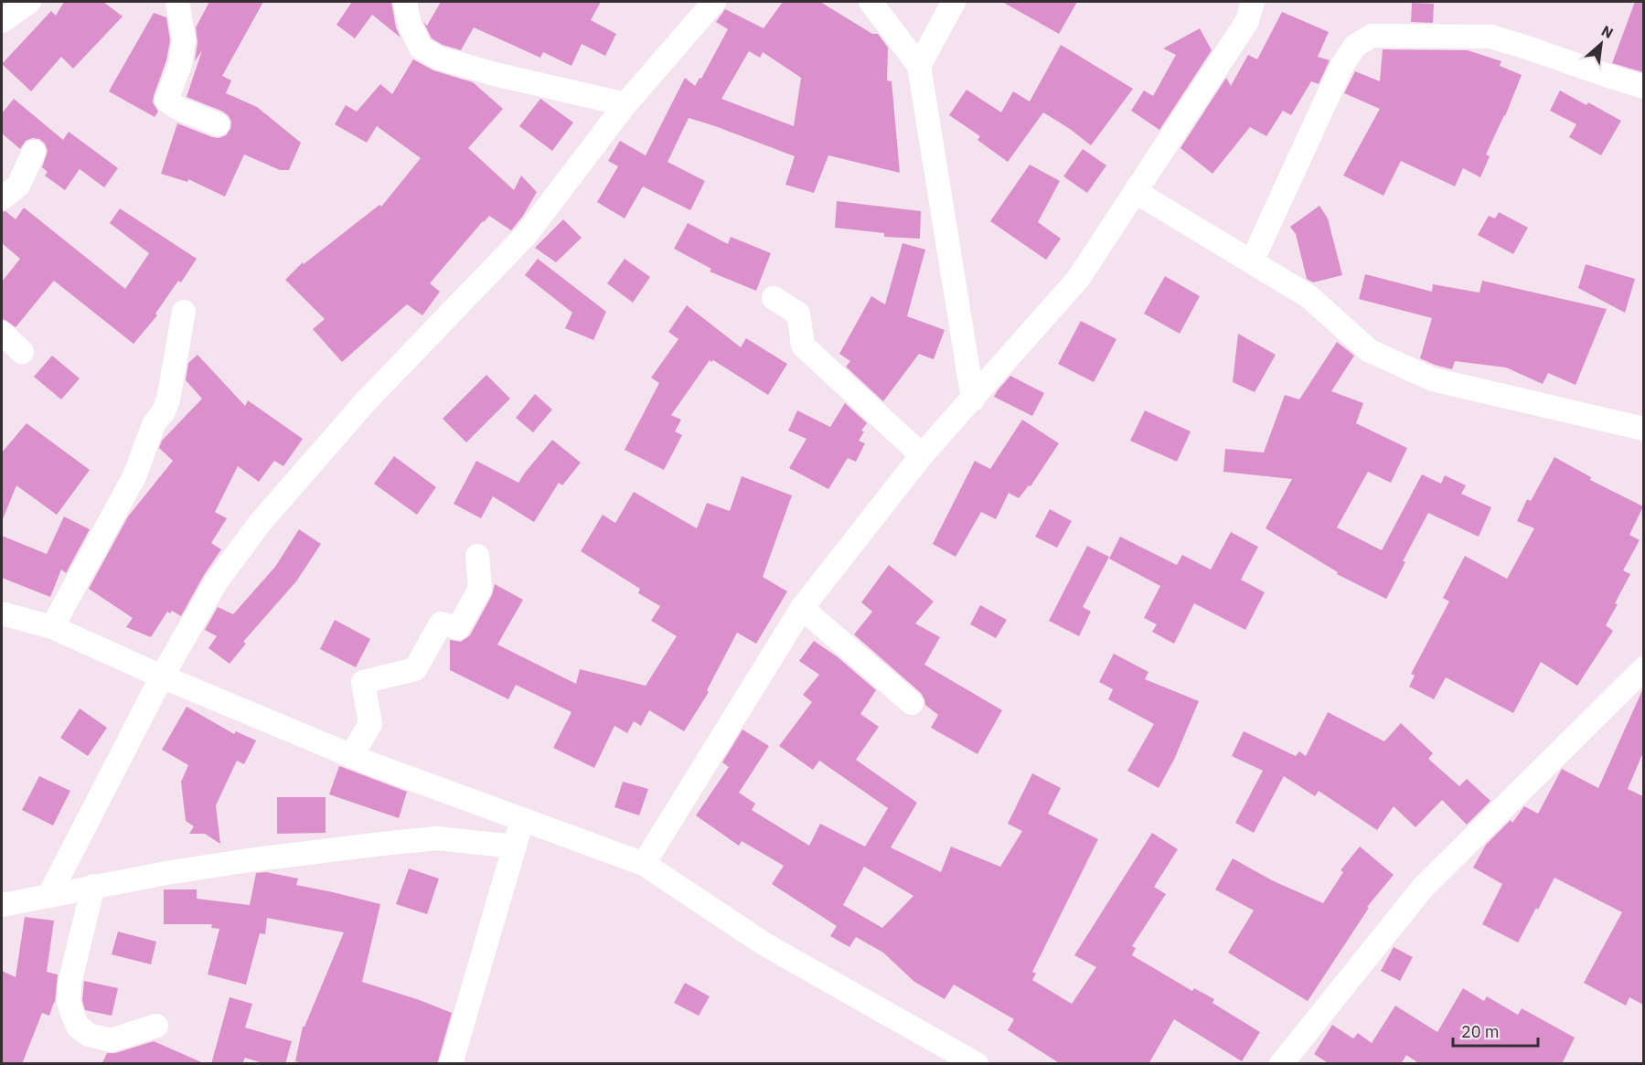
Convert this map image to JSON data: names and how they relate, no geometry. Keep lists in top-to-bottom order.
{
  "scale_bar": "20 m",
  "north": "top right"
}
